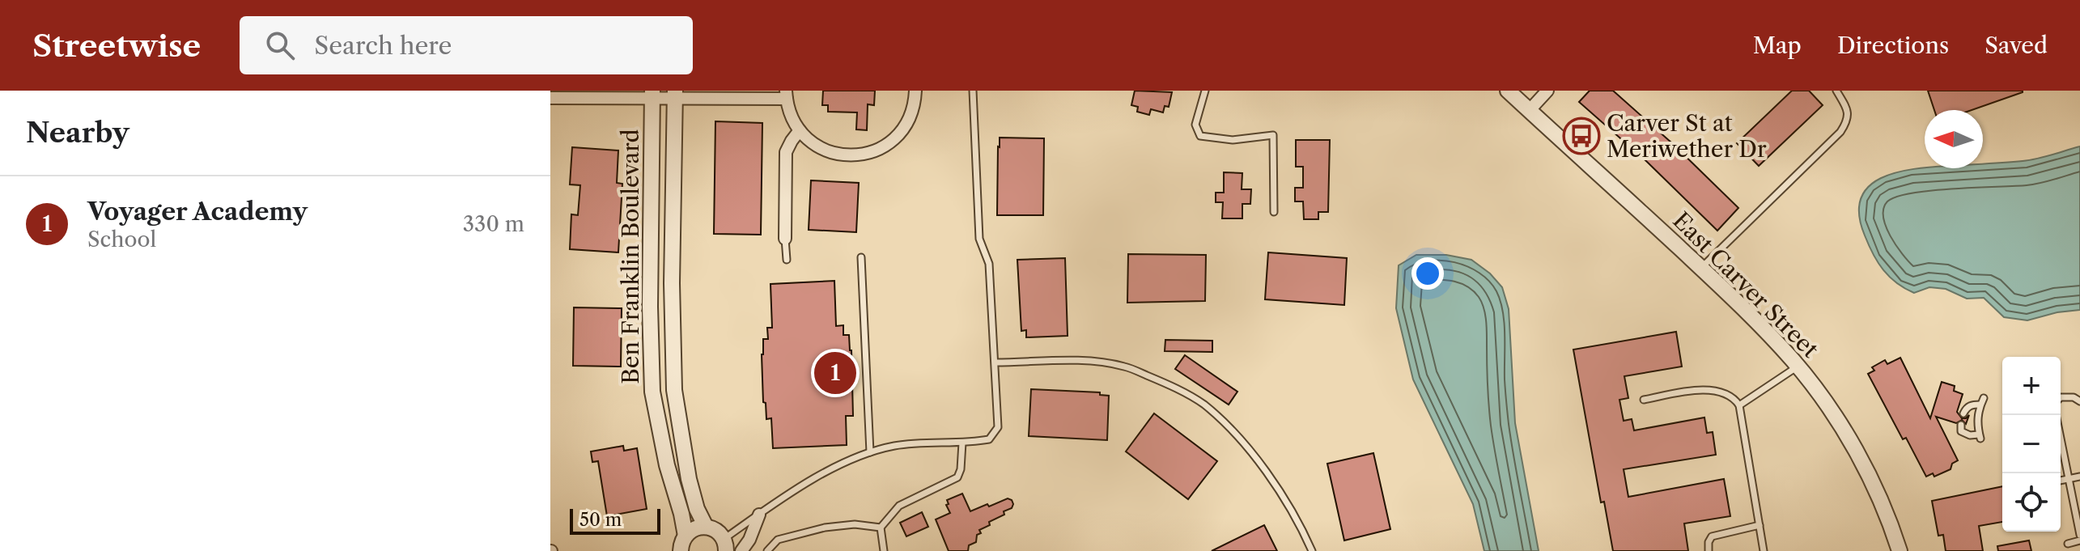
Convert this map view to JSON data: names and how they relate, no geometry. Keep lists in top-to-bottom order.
{
  "streets": {
    "street": ["Ben Franklin Boulevard", "East Carver Street"]
  },
  "places": {
    "bus stop": ["Carver St at Meriwether Dr"]
  },
  "scale_bar": "50 m",
  "north": "left",
  "page": {
    "header": "Streetwise",
    "search": "Search here",
    "nav": ["Map", "Directions", "Saved"],
    "heading": "Nearby",
    "list": [
      {
        "mark": "1",
        "name": "Voyager Academy",
        "note": "School",
        "value": "330 m"
      }
    ],
    "pins": "1",
    "map_buttons": ["+", "−"],
    "scale": "50 m"
  }
}
